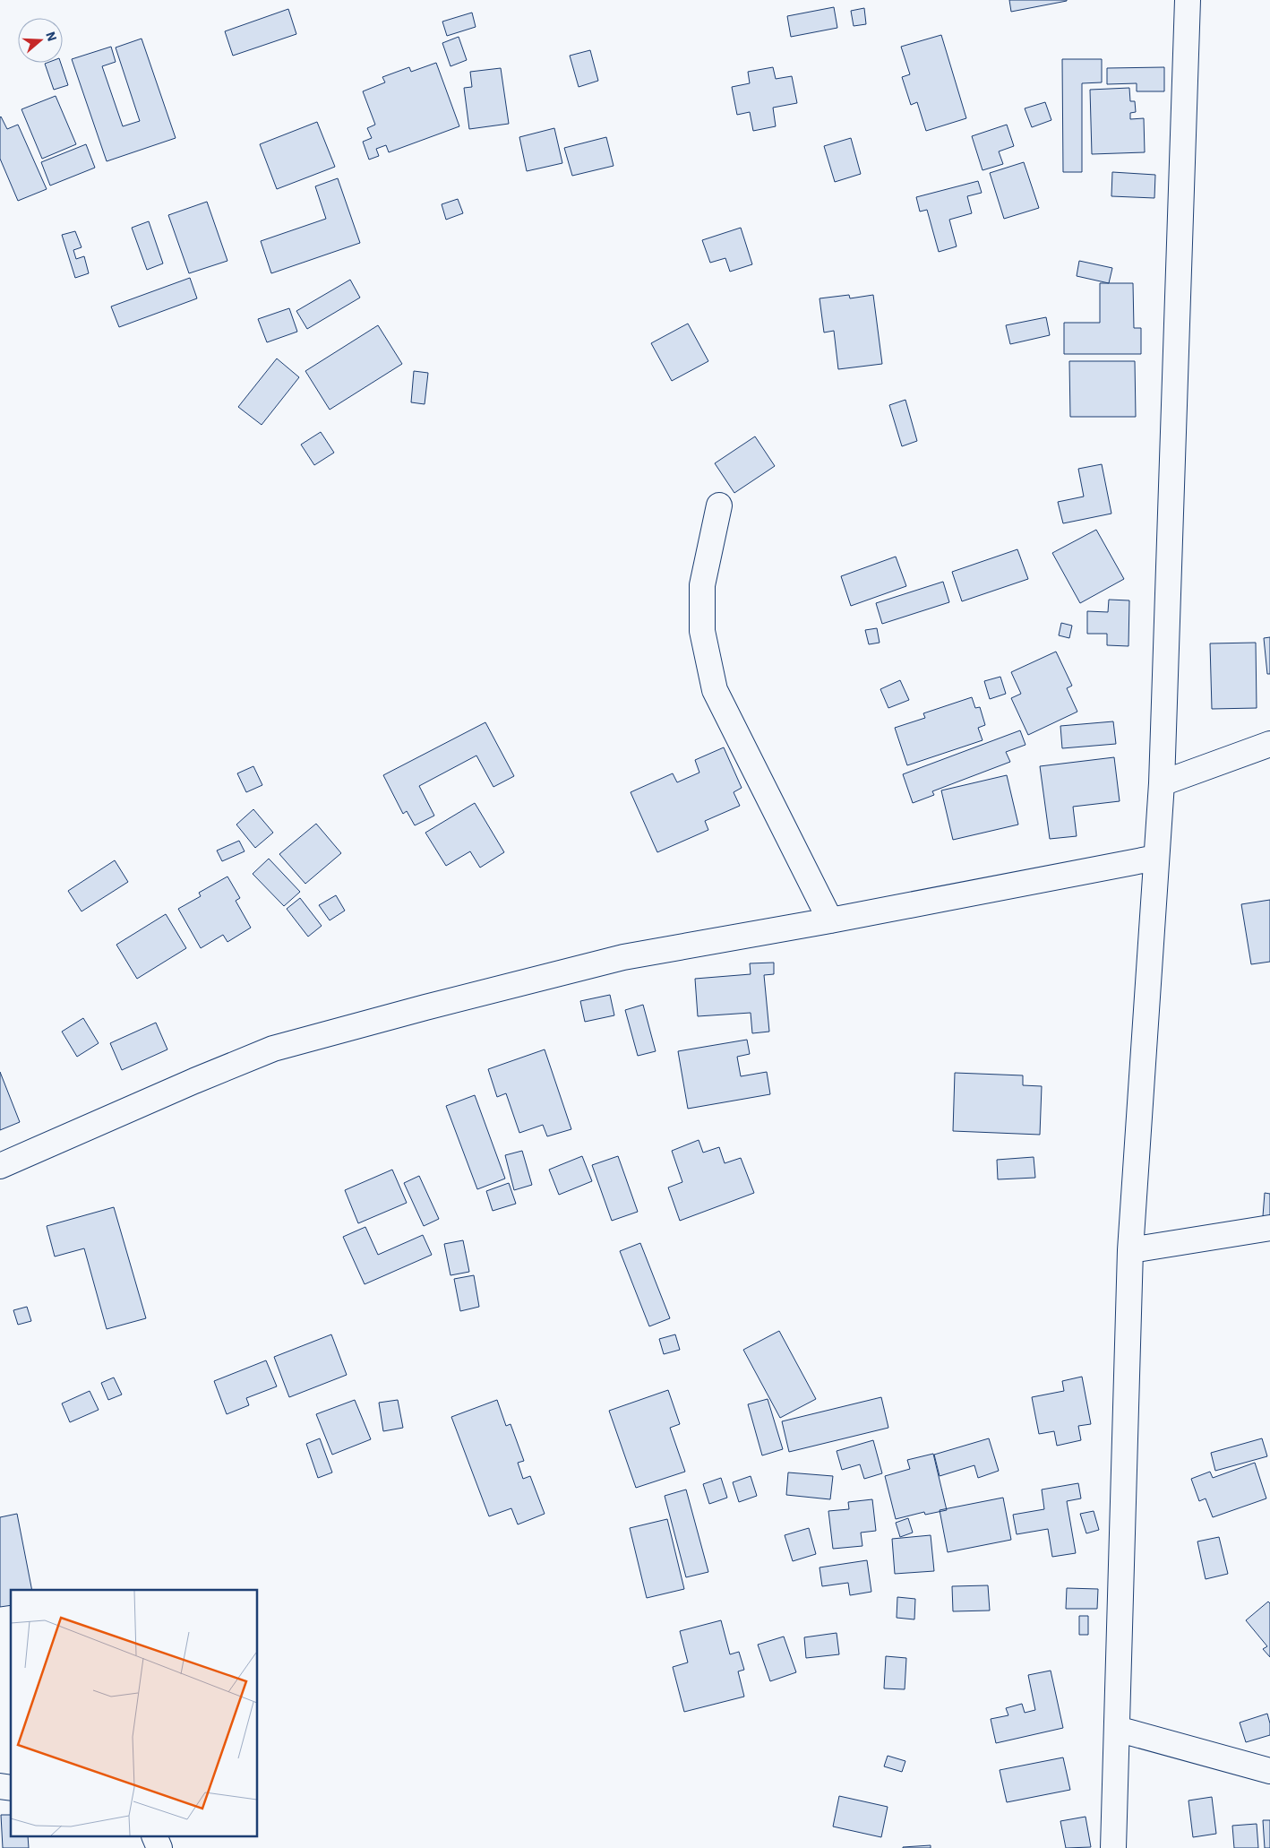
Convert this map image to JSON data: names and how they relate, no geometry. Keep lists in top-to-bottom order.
{
  "north": "right"
}
